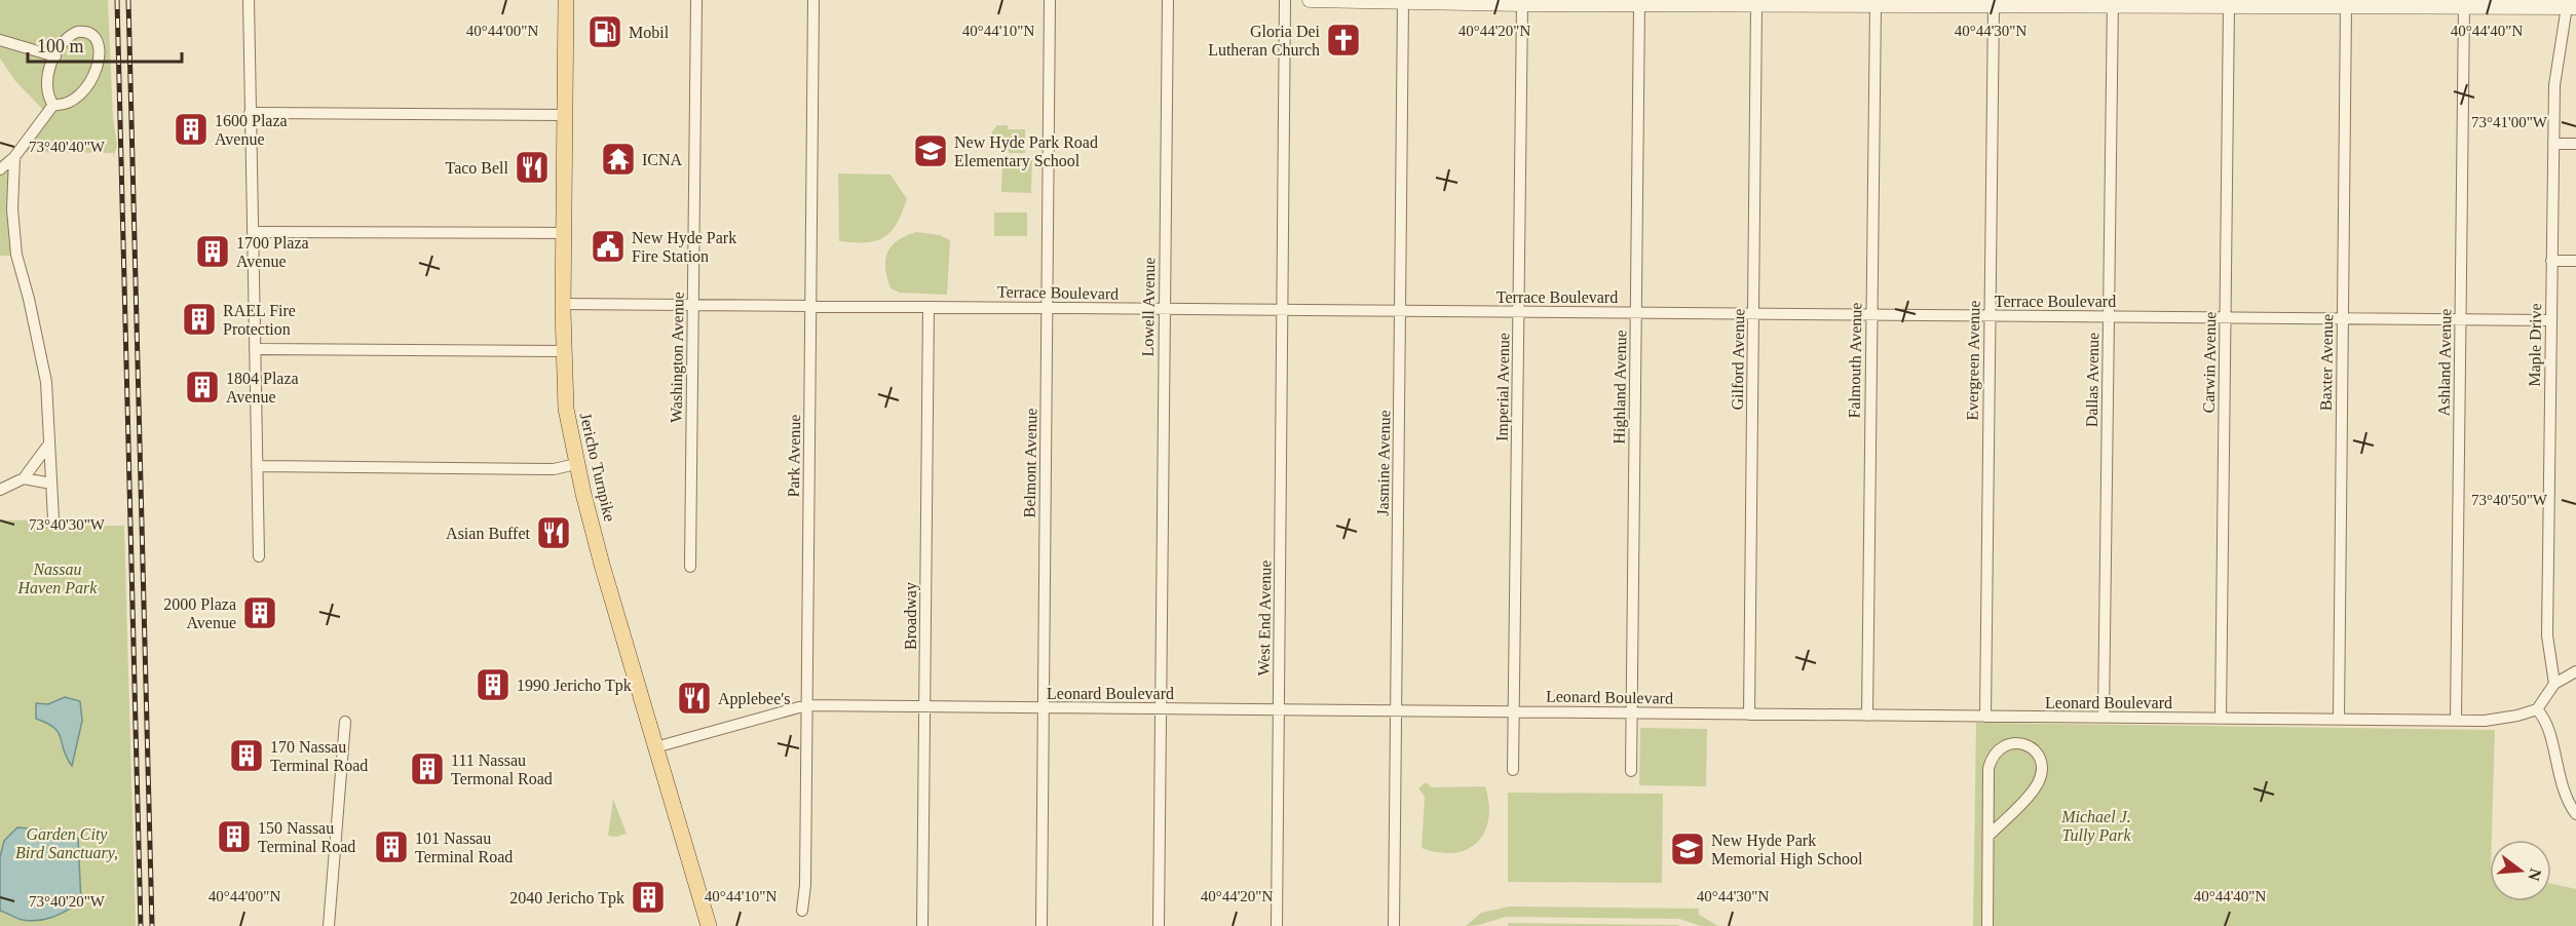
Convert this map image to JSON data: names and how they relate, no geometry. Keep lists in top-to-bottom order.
{
  "streets": {
    "main road": ["Jericho Turnpike"],
    "street": [
      "Terrace Boulevard",
      "Lowell Avenue",
      "Maple Drive",
      "Washington Avenue",
      "Gilford Avenue",
      "Falmouth Avenue",
      "Evergreen Avenue",
      "Carwin Avenue",
      "Baxter Avenue",
      "Ashland Avenue",
      "Dallas Avenue",
      "Imperial Avenue",
      "Highland Avenue",
      "Park Avenue",
      "Belmont Avenue",
      "Jasmine Avenue",
      "Broadway",
      "West End Avenue",
      "Leonard Boulevard"
    ]
  },
  "crossings": [
    ["Terrace Boulevard", "Lowell Avenue"],
    ["Terrace Boulevard", "Maple Drive"],
    ["Terrace Boulevard", "Washington Avenue"],
    ["Terrace Boulevard", "Gilford Avenue"],
    ["Terrace Boulevard", "Falmouth Avenue"],
    ["Terrace Boulevard", "Evergreen Avenue"],
    ["Terrace Boulevard", "Carwin Avenue"],
    ["Terrace Boulevard", "Baxter Avenue"],
    ["Terrace Boulevard", "Ashland Avenue"],
    ["Terrace Boulevard", "Dallas Avenue"],
    ["Terrace Boulevard", "Imperial Avenue"],
    ["Terrace Boulevard", "Highland Avenue"],
    ["Terrace Boulevard", "Park Avenue"],
    ["Terrace Boulevard", "Belmont Avenue"],
    ["Terrace Boulevard", "Jasmine Avenue"],
    ["Terrace Boulevard", "Jericho Turnpike"],
    ["Terrace Boulevard", "Broadway"],
    ["Terrace Boulevard", "West End Avenue"],
    ["Lowell Avenue", "Leonard Boulevard"],
    ["Gilford Avenue", "Leonard Boulevard"],
    ["Falmouth Avenue", "Leonard Boulevard"],
    ["Evergreen Avenue", "Leonard Boulevard"],
    ["Carwin Avenue", "Leonard Boulevard"],
    ["Baxter Avenue", "Leonard Boulevard"],
    ["Ashland Avenue", "Leonard Boulevard"],
    ["Dallas Avenue", "Leonard Boulevard"],
    ["Imperial Avenue", "Leonard Boulevard"],
    ["Highland Avenue", "Leonard Boulevard"],
    ["Park Avenue", "Leonard Boulevard"],
    ["Belmont Avenue", "Leonard Boulevard"],
    ["Jasmine Avenue", "Leonard Boulevard"],
    ["Jericho Turnpike", "Leonard Boulevard"],
    ["Broadway", "Leonard Boulevard"],
    ["West End Avenue", "Leonard Boulevard"]
  ],
  "parks": ["Nassau Haven Park", "Michael J. Tully Park", "Garden City Bird Sanctuary,"],
  "places": {
    "fuel station": ["Mobil"],
    "church": ["Gloria Dei Lutheran Church"],
    "building": [
      "1600 Plaza Avenue",
      "1700 Plaza Avenue",
      "RAEL Fire Protection",
      "1804 Plaza Avenue",
      "2000 Plaza Avenue",
      "1990 Jericho Tpk",
      "170 Nassau Terminal Road",
      "111 Nassau Termonal Road",
      "150 Nassau Terminal Road",
      "101 Nassau Terminal Road",
      "2040 Jericho Tpk"
    ],
    "school or university": ["New Hyde Park Road Elementary School", "New Hyde Park Memorial High School"],
    "temple": ["ICNA"],
    "restaurant": ["Taco Bell", "Asian Buffet", "Applebee's"],
    "public building": ["New Hyde Park Fire Station"]
  },
  "scale_bar": "100 m",
  "north": "right",
  "coordinates": [
    "40°44'00\"N",
    "40°44'10\"N",
    "40°44'20\"N",
    "40°44'30\"N",
    "40°44'40\"N",
    "73°41'00\"W",
    "73°40'40\"W",
    "73°40'50\"W",
    "73°40'30\"W",
    "73°40'20\"W"
  ]
}
